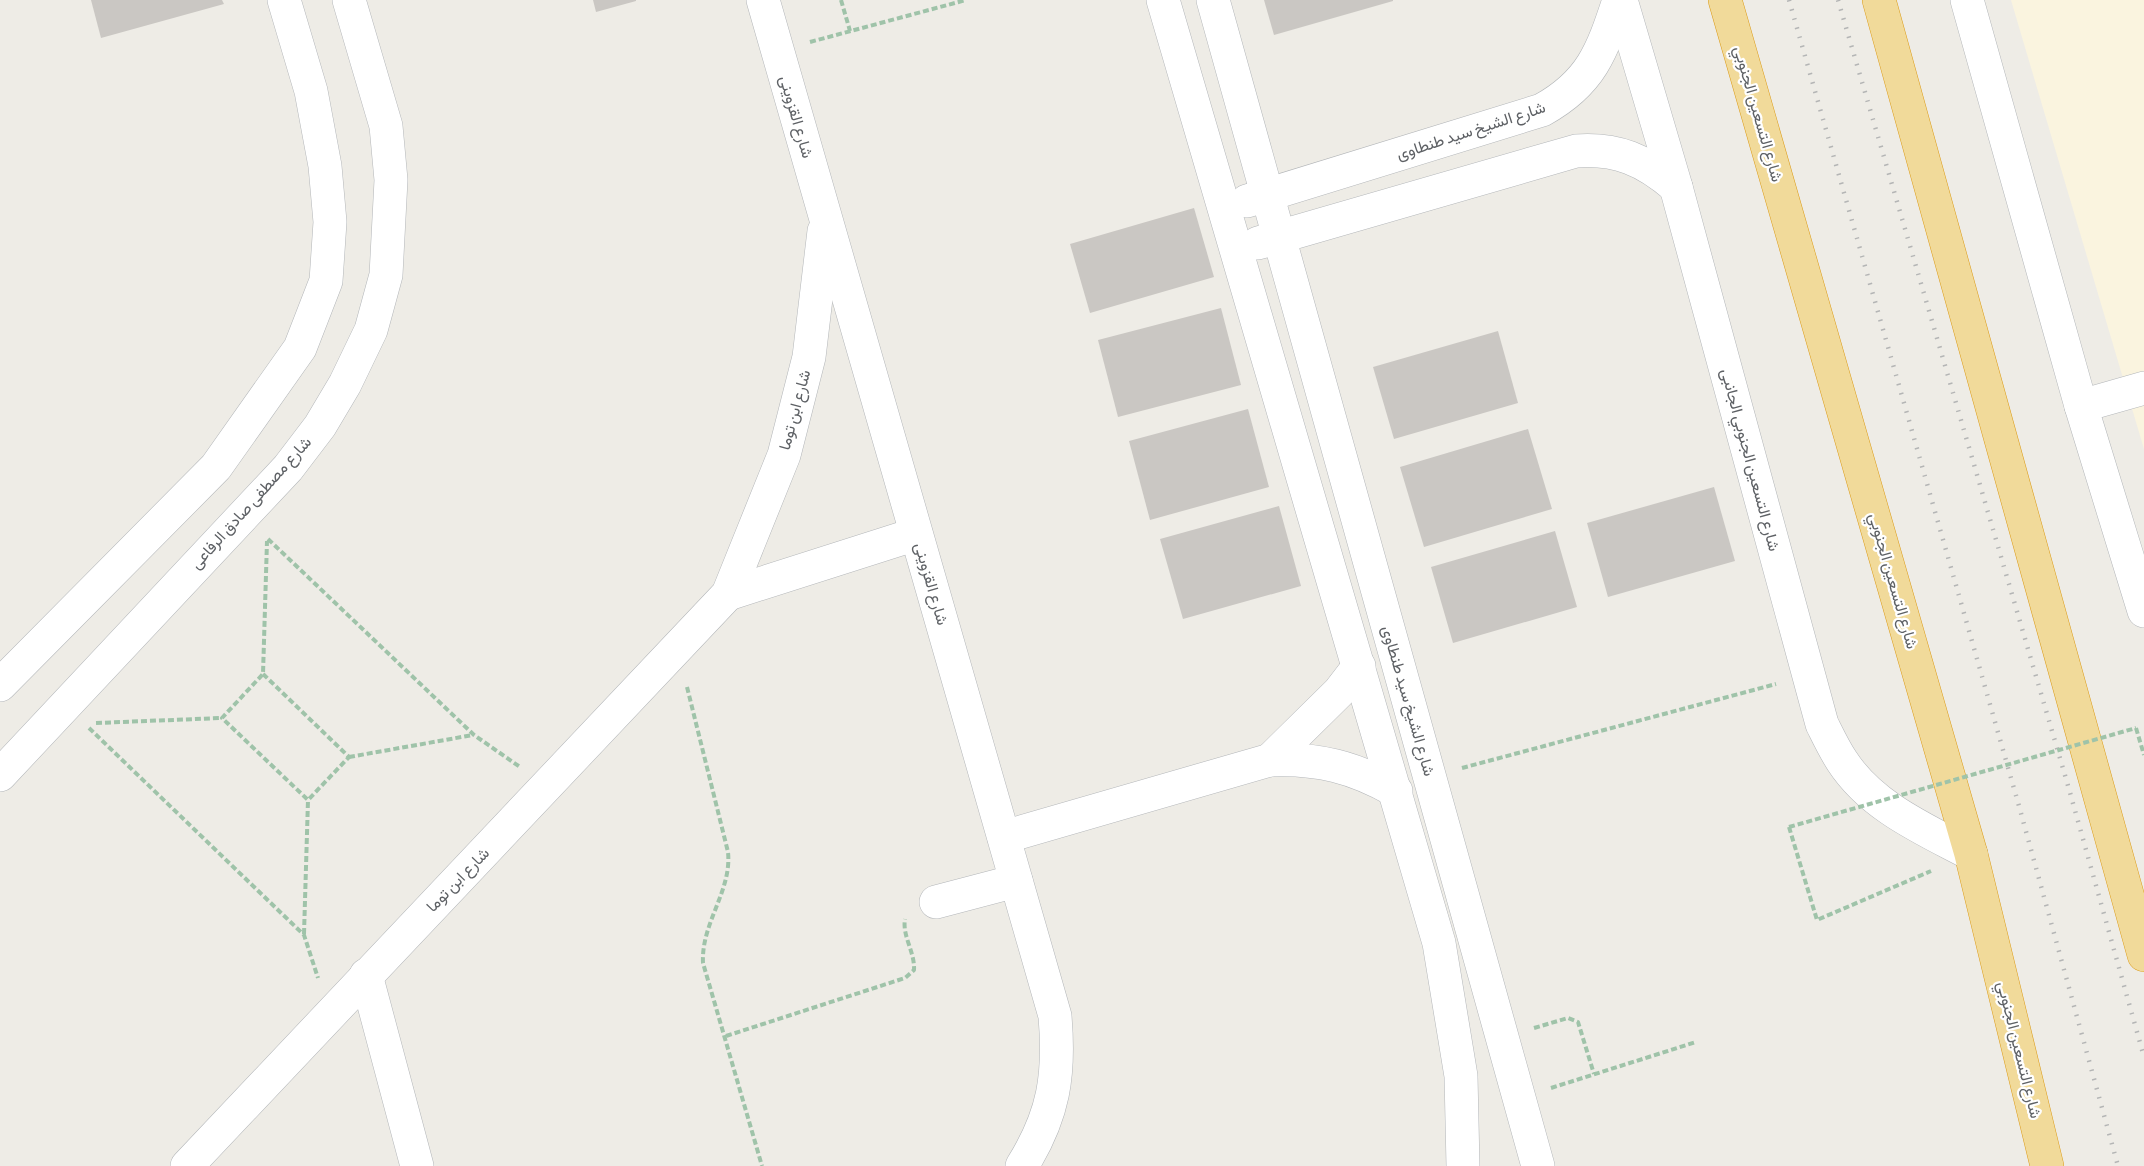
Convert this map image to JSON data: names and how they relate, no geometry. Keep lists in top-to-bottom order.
{
  "streets": {
    "highway": ["شارع التسعين الجنوبي"],
    "street": [
      "شارع القزوينى",
      "شارع الشيخ سيد طنطاوى",
      "شارع ابن توما",
      "شارع التسعين الجنوبي الجانبى",
      "شارع مصطفى صادق الرفاعى"
    ]
  },
  "crossings": [
    ["شارع التسعين الجنوبي", "شارع التسعين الجنوبي الجانبى"],
    ["شارع القزوينى", "شارع ابن توما"],
    ["شارع الشيخ سيد طنطاوى", "شارع التسعين الجنوبي الجانبى"]
  ]
}
